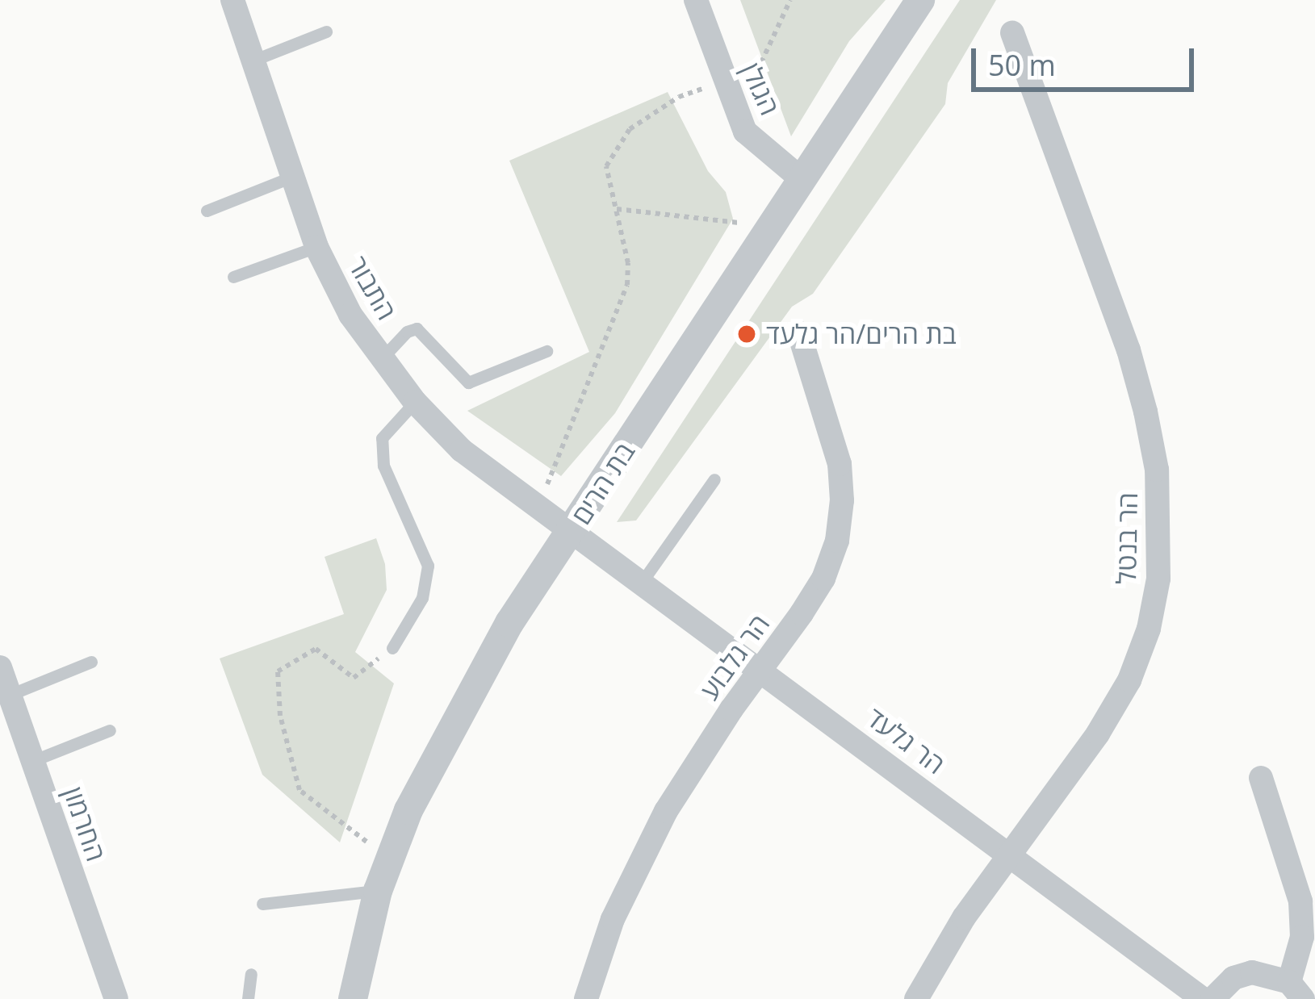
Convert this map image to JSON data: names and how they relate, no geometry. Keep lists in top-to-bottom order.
{
  "streets": {
    "street": [
      "הגולן",
      "התבור",
      "בת הרים",
      "הר בנטל",
      "הר גלבוע",
      "הר גלעד",
      "החרמון"
    ]
  },
  "crossings": [
    ["הגולן", "בת הרים"],
    ["התבור", "בת הרים"],
    ["התבור", "הר גלעד"],
    ["בת הרים", "הר גלעד"],
    ["הר בנטל", "הר גלעד"],
    ["הר גלבוע", "הר גלעד"]
  ],
  "places": ["בת הרים/הר גלעד"],
  "scale_bar": "50 m"
}
